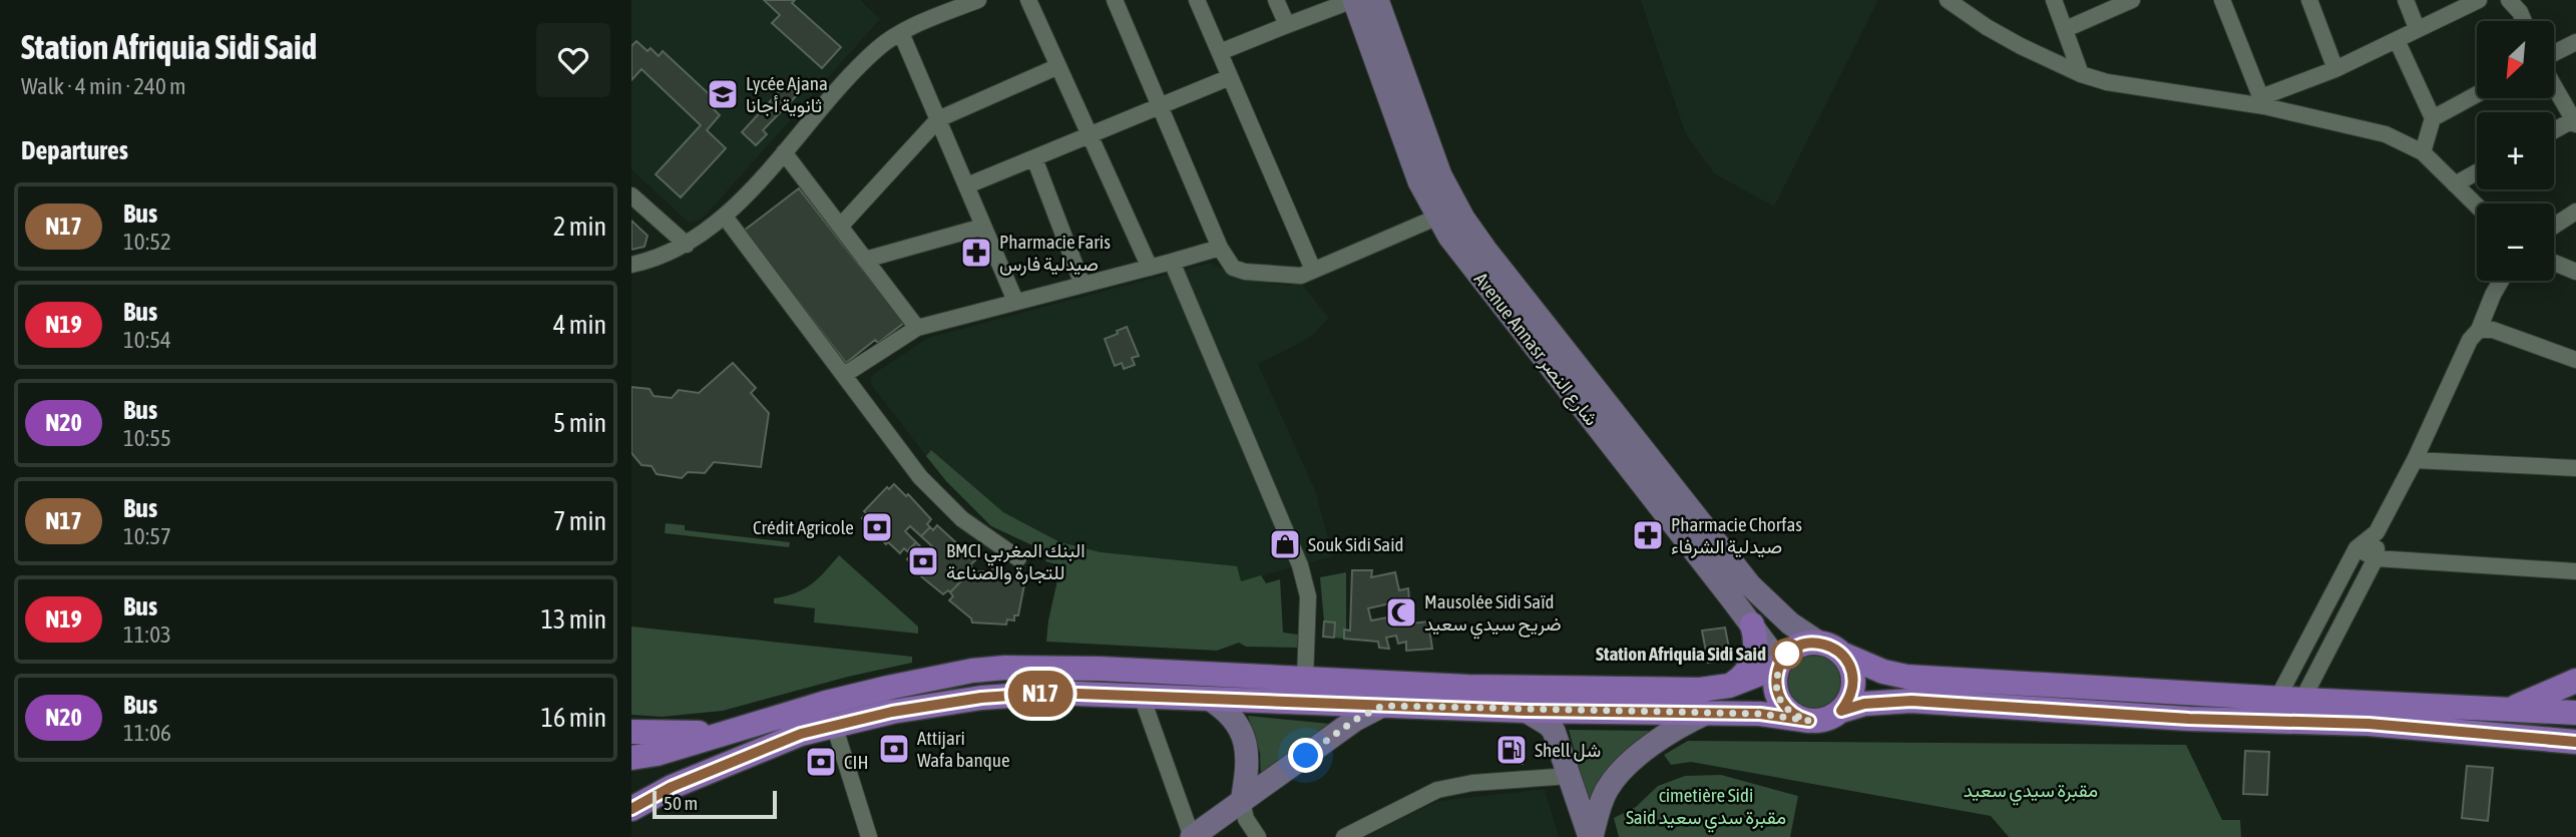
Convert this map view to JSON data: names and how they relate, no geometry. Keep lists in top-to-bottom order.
{
  "streets": {
    "main road": ["Avenue Annasr شارع النصر"]
  },
  "parks": ["مقبرة سيدي سعيد", "cimetière Sidi Said مقبرة سدي سعيد"],
  "places": {
    "school or university": ["Lycée Ajana ثانوية أجانا"],
    "pharmacy": ["Pharmacie Faris صيدلية فارس", "Pharmacie Chorfas صيدلية الشرفاء"],
    "bank": [
      "Crédit Agricole",
      "BMCI البنك المغربي للتجارة والصناعة",
      "Attijari Wafa banque",
      "CIH"
    ],
    "shop": ["Souk Sidi Said"],
    "mosque": ["Mausolée Sidi Saïd ضريح سيدي سعيد"],
    "other": ["Station Afriquia Sidi Said"],
    "fuel station": ["Shell شل"]
  },
  "lines": ["bus line N17"],
  "scale_bar": "50 m",
  "north": "bottom left",
  "page": {
    "heading": [
      ["Station Afriquia Sidi Said", "Walk · 4 min · 240 m"],
      "Departures"
    ],
    "on_map": "N17",
    "map_buttons": ["+", "−"],
    "list": [
      {
        "mark": "N17",
        "name": "Bus",
        "note": "10:52",
        "value": "2 min"
      },
      {
        "mark": "N19",
        "name": "Bus",
        "note": "10:54",
        "value": "4 min"
      },
      {
        "mark": "N20",
        "name": "Bus",
        "note": "10:55",
        "value": "5 min"
      },
      {
        "mark": "N17",
        "name": "Bus",
        "note": "10:57",
        "value": "7 min"
      },
      {
        "mark": "N19",
        "name": "Bus",
        "note": "11:03",
        "value": "13 min"
      },
      {
        "mark": "N20",
        "name": "Bus",
        "note": "11:06",
        "value": "16 min"
      }
    ],
    "scale": "50 m"
  }
}
